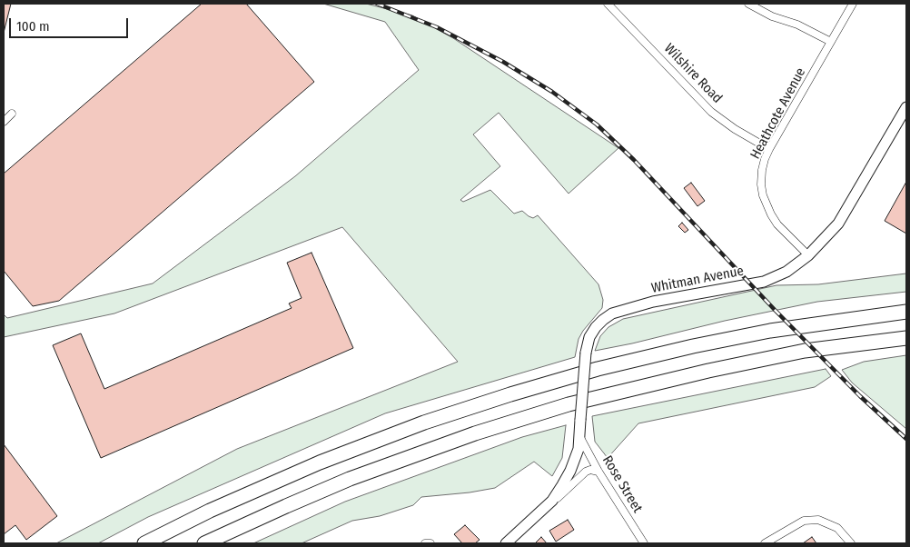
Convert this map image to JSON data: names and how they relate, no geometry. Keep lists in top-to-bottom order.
{
  "streets": {
    "street": [
      "Wilshire Road",
      "Heathcote Avenue",
      "Whitman Avenue",
      "Rose Street"
    ]
  },
  "crossings": [
    ["Wilshire Road", "Heathcote Avenue"],
    ["Heathcote Avenue", "Whitman Avenue"],
    ["Whitman Avenue", "Rose Street"]
  ],
  "scale_bar": "100 m"
}
